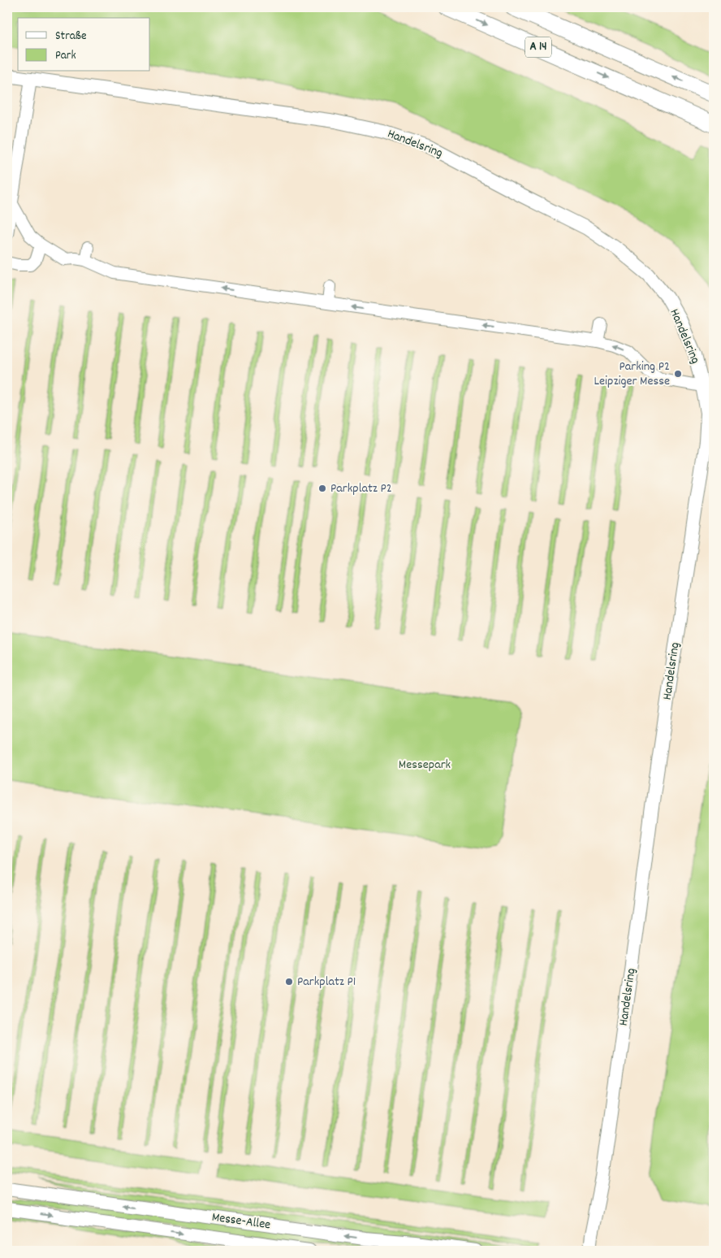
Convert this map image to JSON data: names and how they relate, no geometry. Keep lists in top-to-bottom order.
{
  "streets": {
    "highway": ["A 14"],
    "main road": ["Handelsring", "Messe-Allee"]
  },
  "parks": ["Messepark"],
  "places": ["Parking P2 Leipziger Messe", "Parkplatz P2", "Parkplatz P1"],
  "legend": ["Straße", "Park"]
}
